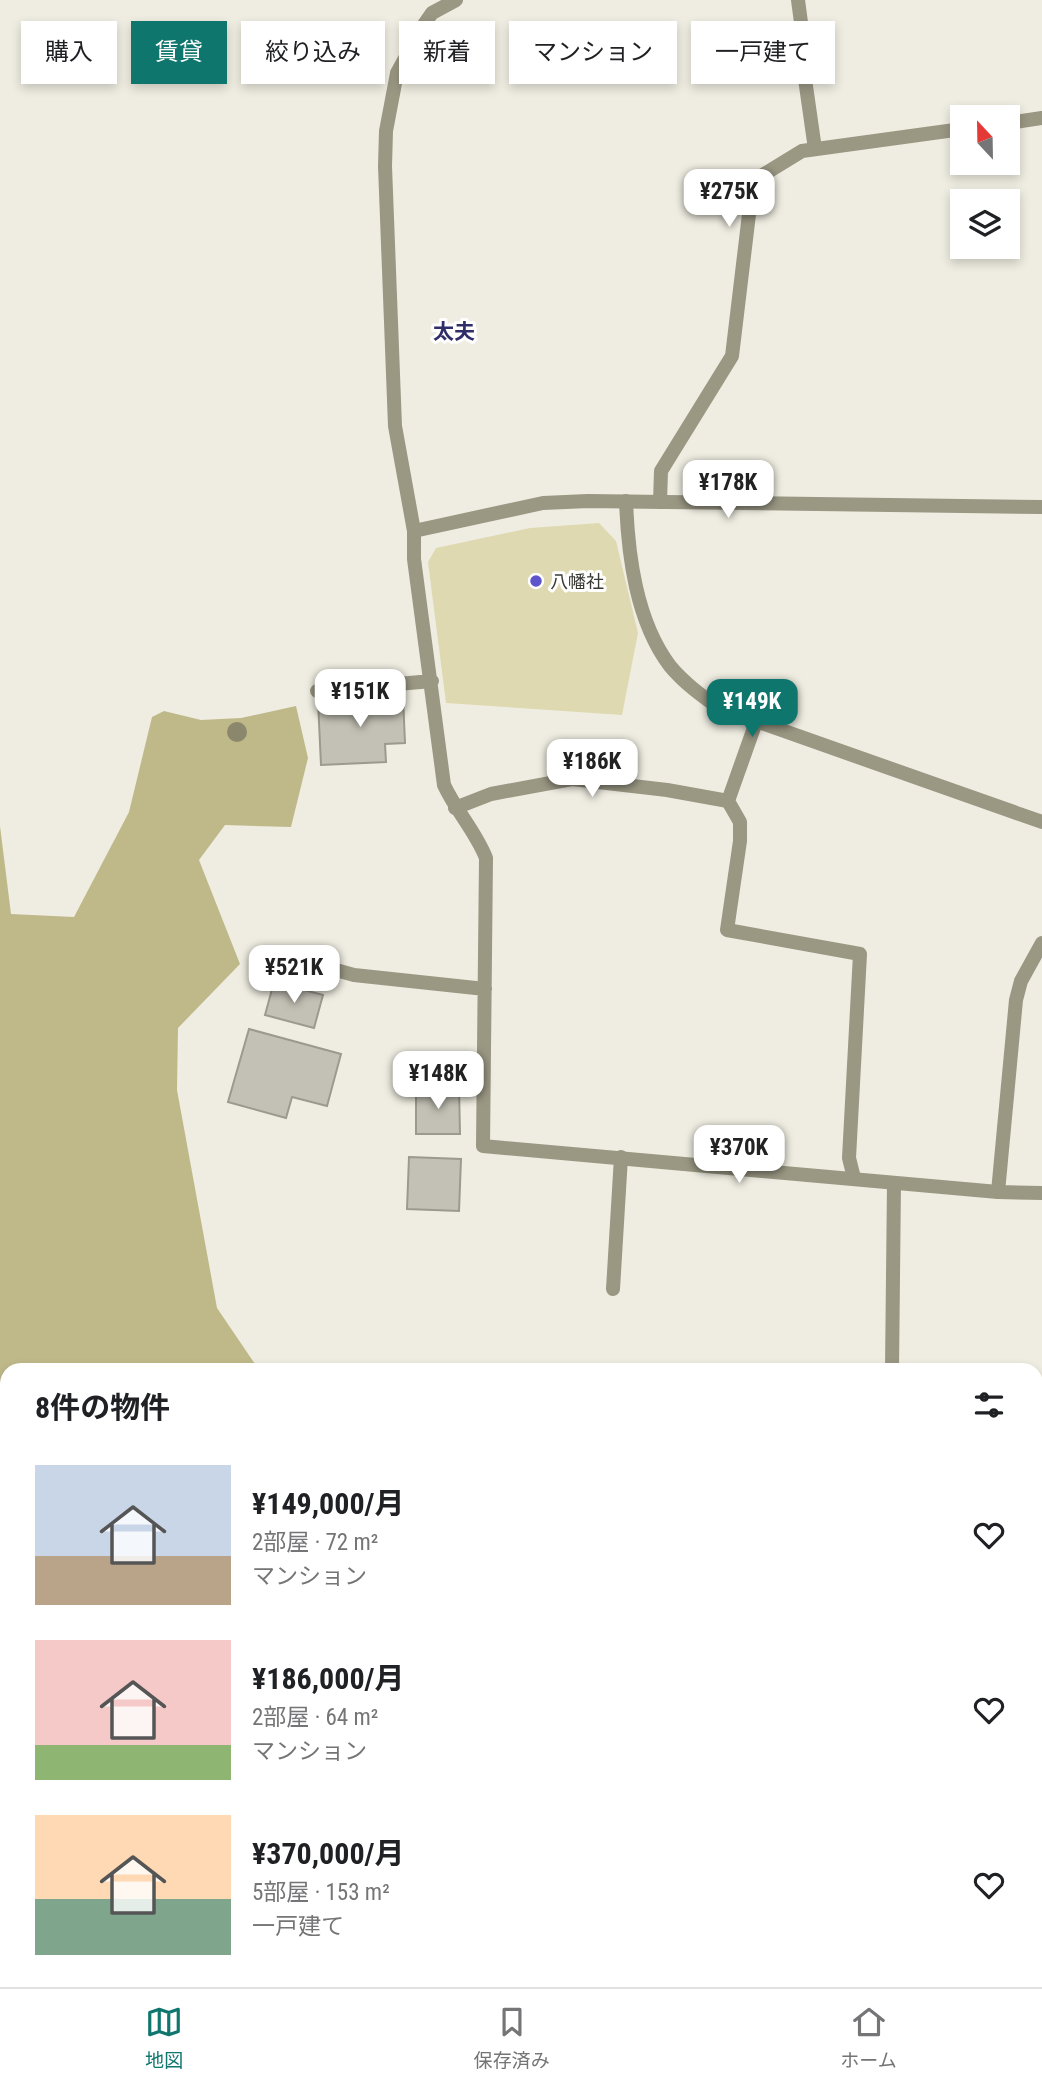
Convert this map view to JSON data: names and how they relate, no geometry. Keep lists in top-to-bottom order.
{
  "districts": ["太夫"],
  "places": ["八幡社"],
  "north": "top",
  "page": {
    "chip": [
      "購入",
      "賃貸",
      "絞り込み",
      "新着",
      "マンション",
      "一戸建て"
    ],
    "price": [
      "¥275K",
      "¥178K",
      "¥151K",
      "¥149K",
      "¥186K",
      "¥521K",
      "¥148K",
      "¥370K"
    ],
    "heading": "8件の物件",
    "list": [
      {
        "name": "¥149,000/月",
        "note": "2部屋 · 72 m² · マンション"
      },
      {
        "name": "¥186,000/月",
        "note": "2部屋 · 64 m² · マンション"
      },
      {
        "name": "¥370,000/月",
        "note": "5部屋 · 153 m² · 一戸建て"
      }
    ],
    "tabs": ["地図", "保存済み", "ホーム"]
  }
}
